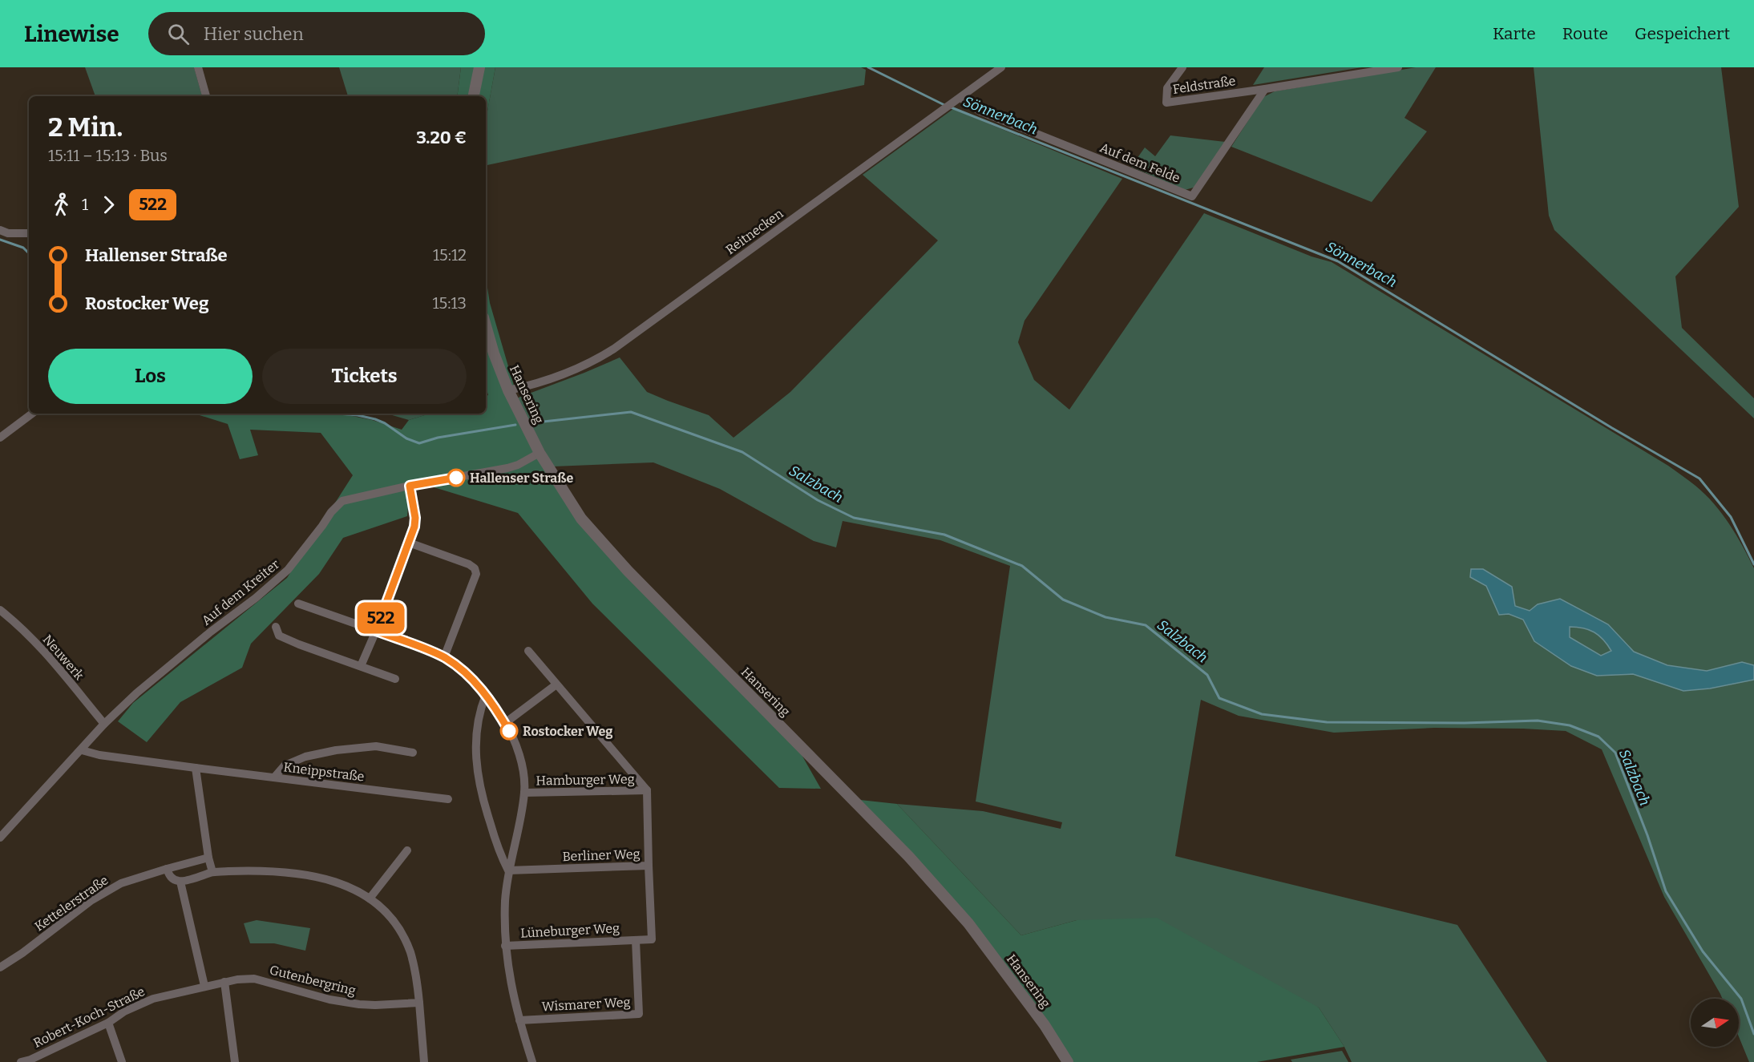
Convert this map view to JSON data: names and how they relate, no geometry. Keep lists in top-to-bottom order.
{
  "streets": {
    "street": [
      "Feldstraße",
      "Auf dem Felde",
      "Reitnecken",
      "Hansering",
      "Auf dem Kreiter",
      "Neuwerk",
      "Kneippstraße",
      "Hamburger Weg",
      "Berliner Weg",
      "Kettelerstraße",
      "Lüneburger Weg",
      "Gutenbergring",
      "Wismarer Weg",
      "Robert-Koch-Straße"
    ]
  },
  "crossings": [
    ["Feldstraße", "Auf dem Felde"],
    ["Auf dem Felde", "Reitnecken"],
    ["Reitnecken", "Hansering"],
    ["Hansering", "Auf dem Kreiter"],
    ["Auf dem Kreiter", "Neuwerk"],
    ["Auf dem Kreiter", "Kneippstraße"],
    ["Hamburger Weg", "Berliner Weg"],
    ["Lüneburger Weg", "Wismarer Weg"],
    ["Gutenbergring", "Robert-Koch-Straße"]
  ],
  "water": ["Sönnerbach", "Salzbach"],
  "places": ["Hallenser Straße", "Rostocker Weg"],
  "lines": ["bus line 522"],
  "north": "right",
  "page": {
    "header": "Linewise",
    "search": "Hier suchen",
    "nav": ["Karte", "Route", "Gespeichert"],
    "on_map": "522",
    "heading": ["2 Min.", "15:11 – 15:13 · Bus", "3.20 €"],
    "legs": ["1", "522"],
    "list": [
      {
        "name": "Hallenser Straße",
        "value": "15:12"
      },
      {
        "name": "Rostocker Weg",
        "value": "15:13"
      }
    ],
    "buttons": ["Los", "Tickets"]
  }
}
